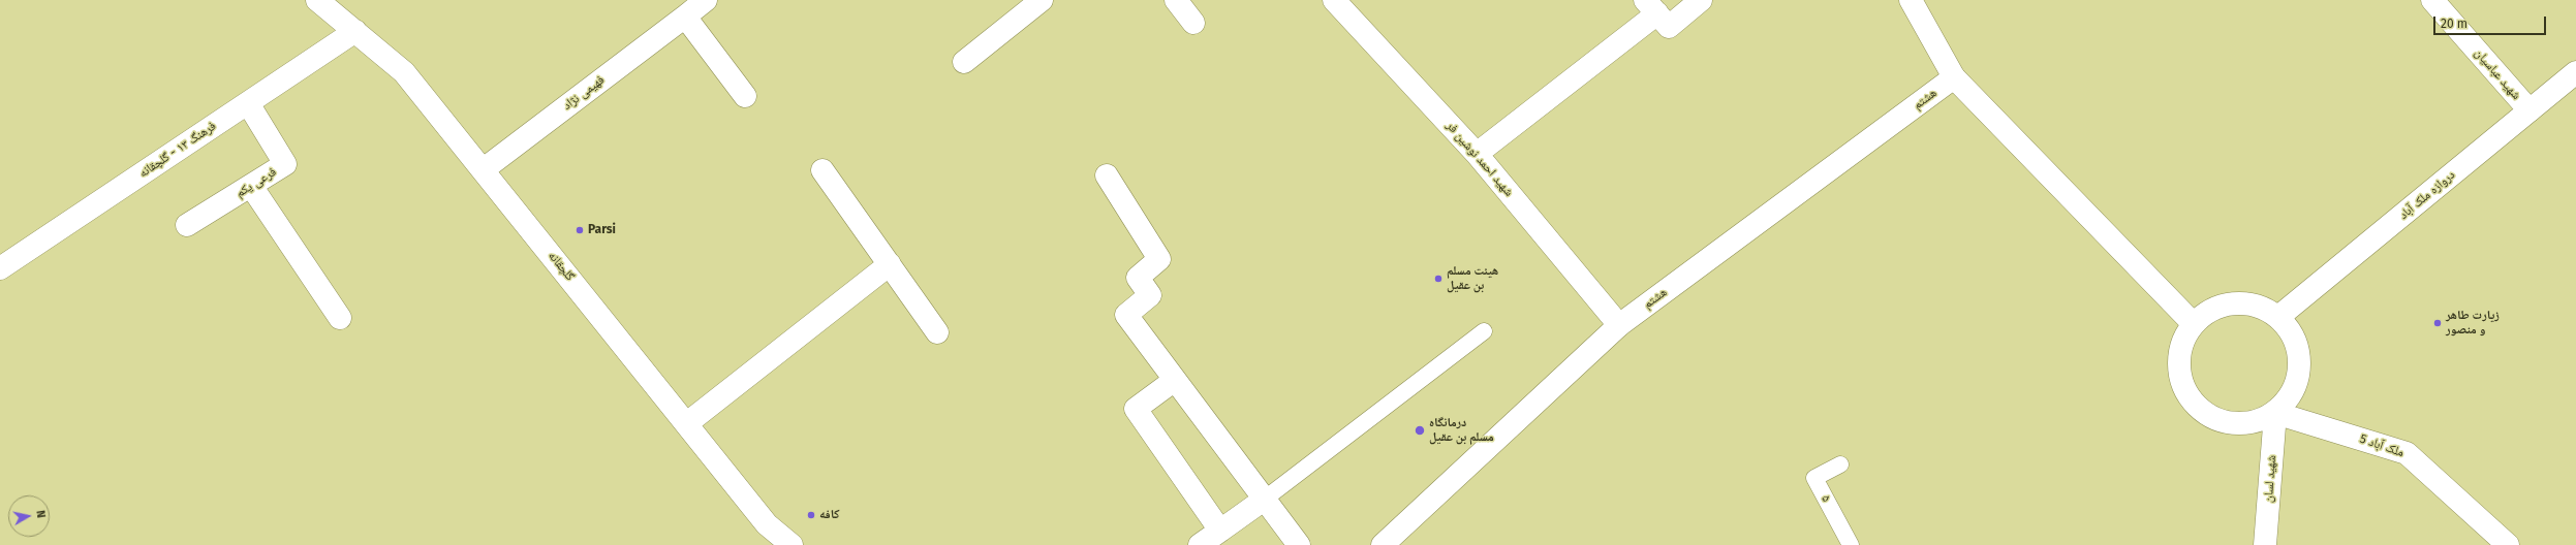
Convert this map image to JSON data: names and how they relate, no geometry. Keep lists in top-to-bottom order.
{
  "streets": {
    "street": [
      "شهید عباسیان",
      "فهیمی نژاد",
      "هشتم",
      "فرهنگ ۱۳ - گلچقانه",
      "شهید احمد نوشین فر",
      "فرعی یکم",
      "دروازه ملک آباد",
      "گلچقانه",
      "ملک آباد 5",
      "شهید لسان"
    ],
    "lane": ["۵"]
  },
  "crossings": [
    ["شهید عباسیان", "دروازه ملک آباد"],
    ["فهیمی نژاد", "گلچقانه"],
    ["هشتم", "شهید احمد نوشین فر"],
    ["فرهنگ ۱۳ - گلچقانه", "فرعی یکم"],
    ["فرهنگ ۱۳ - گلچقانه", "گلچقانه"],
    ["دروازه ملک آباد", "ملک آباد 5"],
    ["دروازه ملک آباد", "شهید لسان"],
    ["ملک آباد 5", "شهید لسان"]
  ],
  "places": [
    "Parsi",
    "هیئت مسلم بن عقیل",
    "زیارت طاهر و منصور",
    "درمانگاه مسلم بن عقیل",
    "کافه"
  ],
  "scale_bar": "20 m",
  "north": "right"
}
